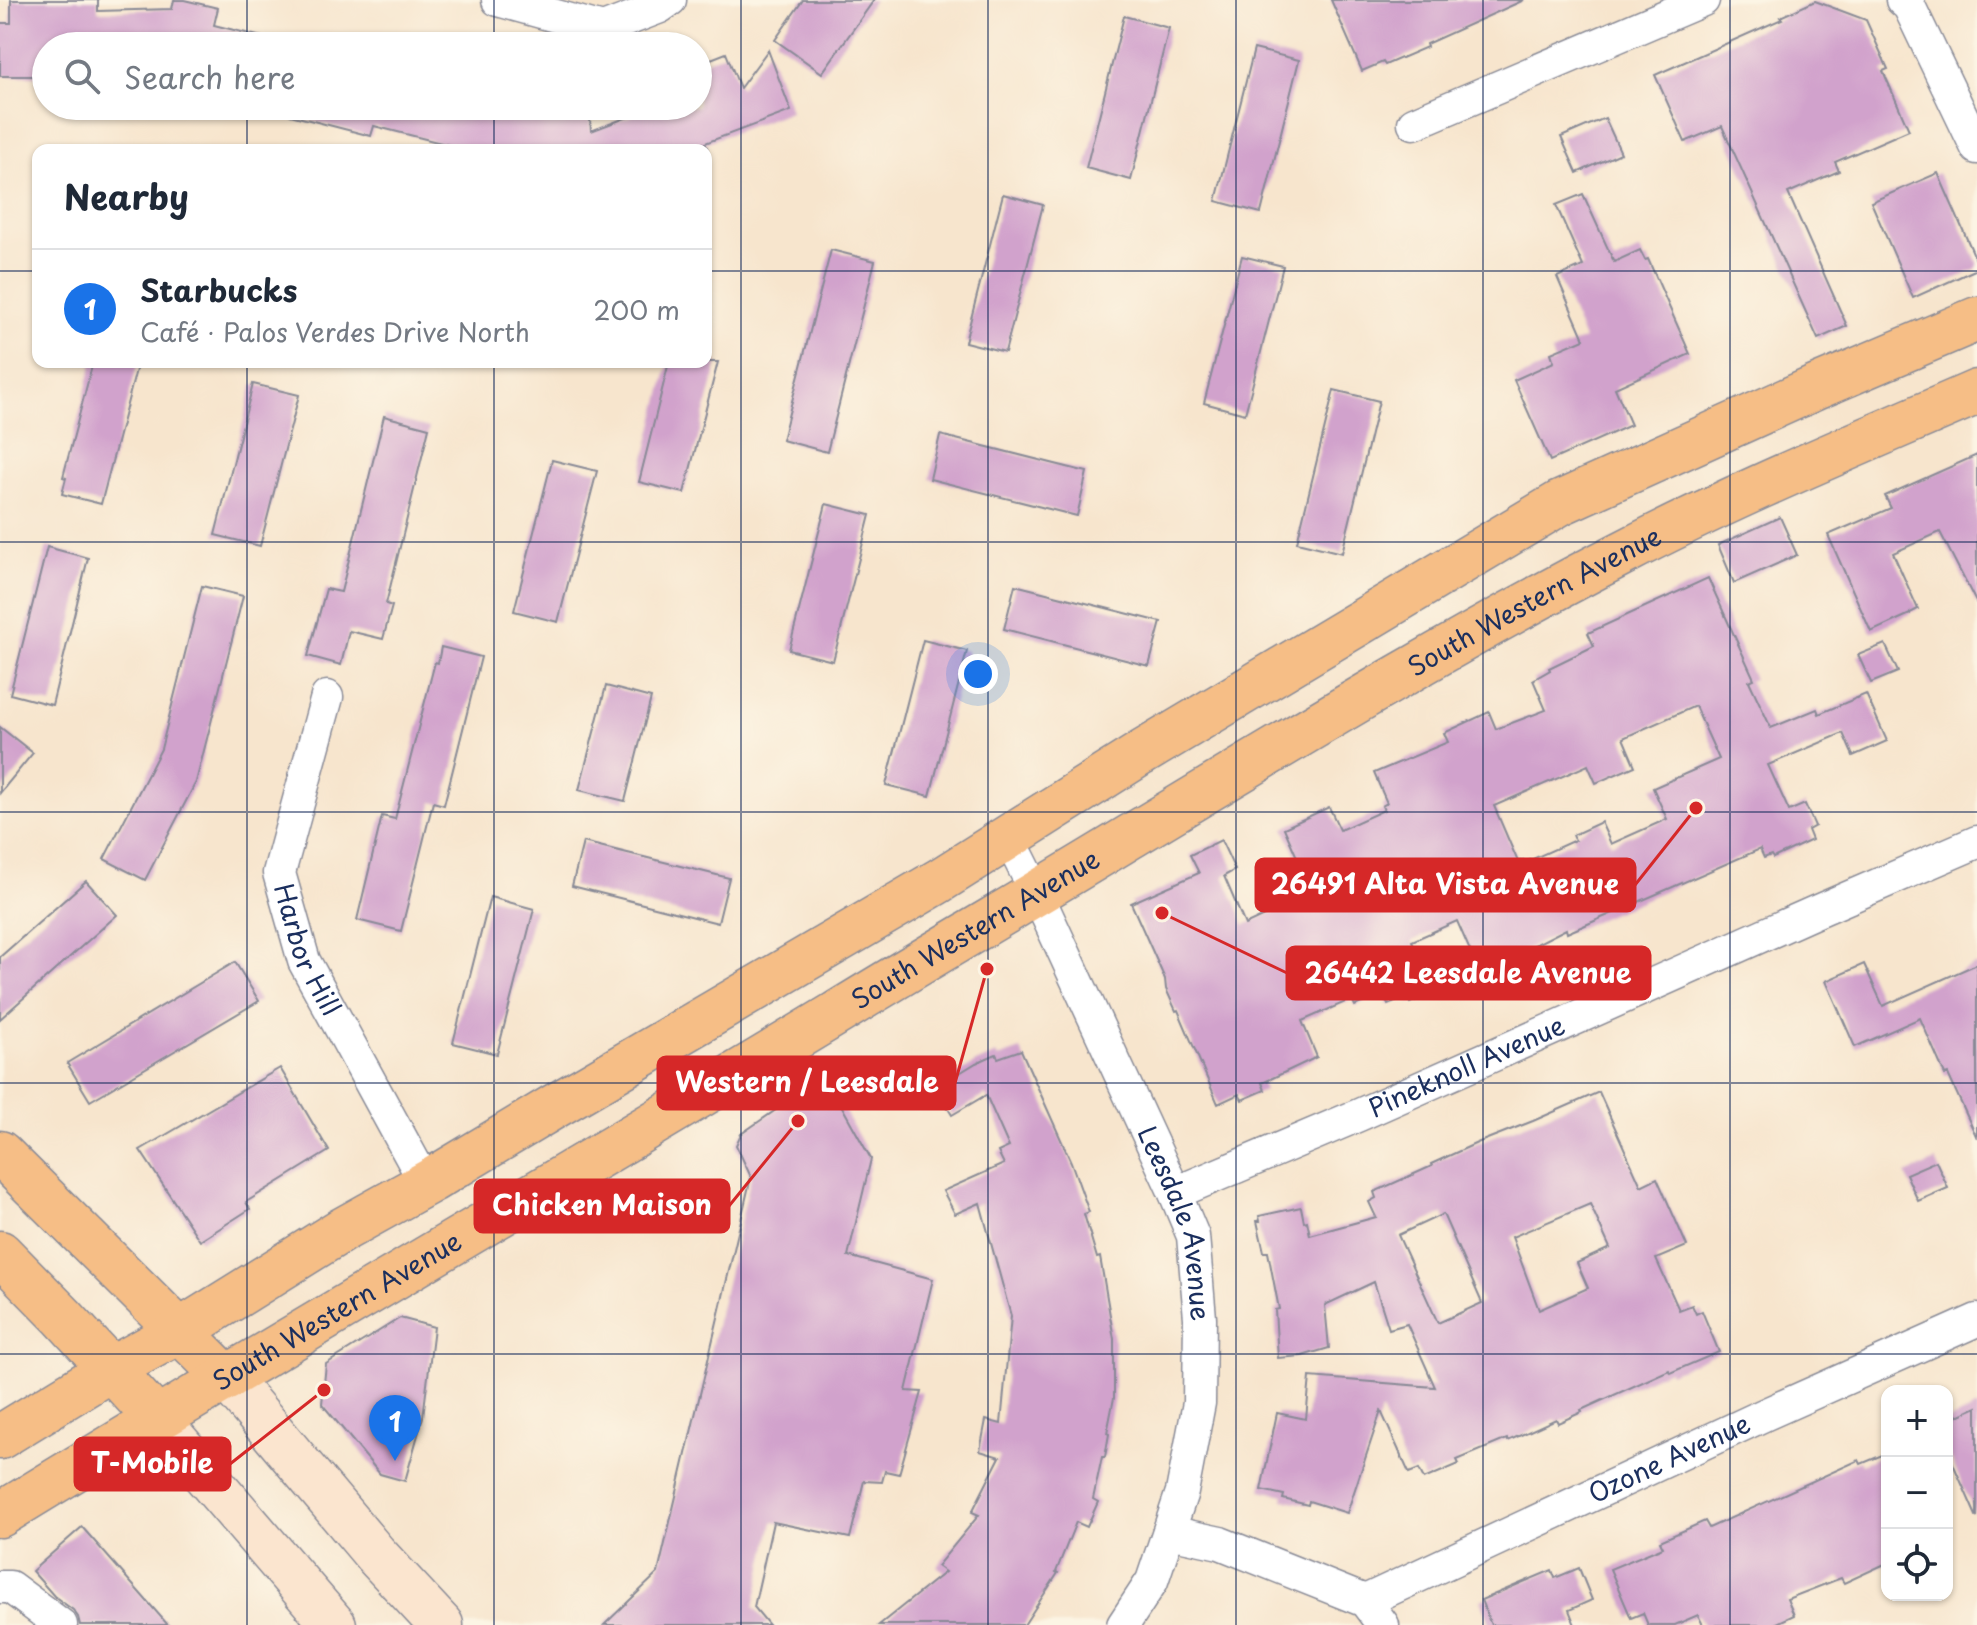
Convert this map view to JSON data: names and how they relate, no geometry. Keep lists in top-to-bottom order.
{
  "streets": {
    "main road": ["South Western Avenue"],
    "street": [
      "Harbor Hill",
      "Pineknoll Avenue",
      "Leesdale Avenue",
      "Ozone Avenue"
    ]
  },
  "crossings": [
    ["South Western Avenue", "Leesdale Avenue"],
    ["Pineknoll Avenue", "Leesdale Avenue"]
  ],
  "places": [
    "26491 Alta Vista Avenue",
    "26442 Leesdale Avenue",
    "Western / Leesdale",
    "Chicken Maison",
    "T-Mobile"
  ],
  "page": {
    "search": "Search here",
    "heading": "Nearby",
    "list": [
      {
        "mark": "1",
        "name": "Starbucks",
        "note": "Café · Palos Verdes Drive North",
        "value": "200 m"
      }
    ],
    "map_buttons": ["+", "−"],
    "pins": "1"
  }
}
